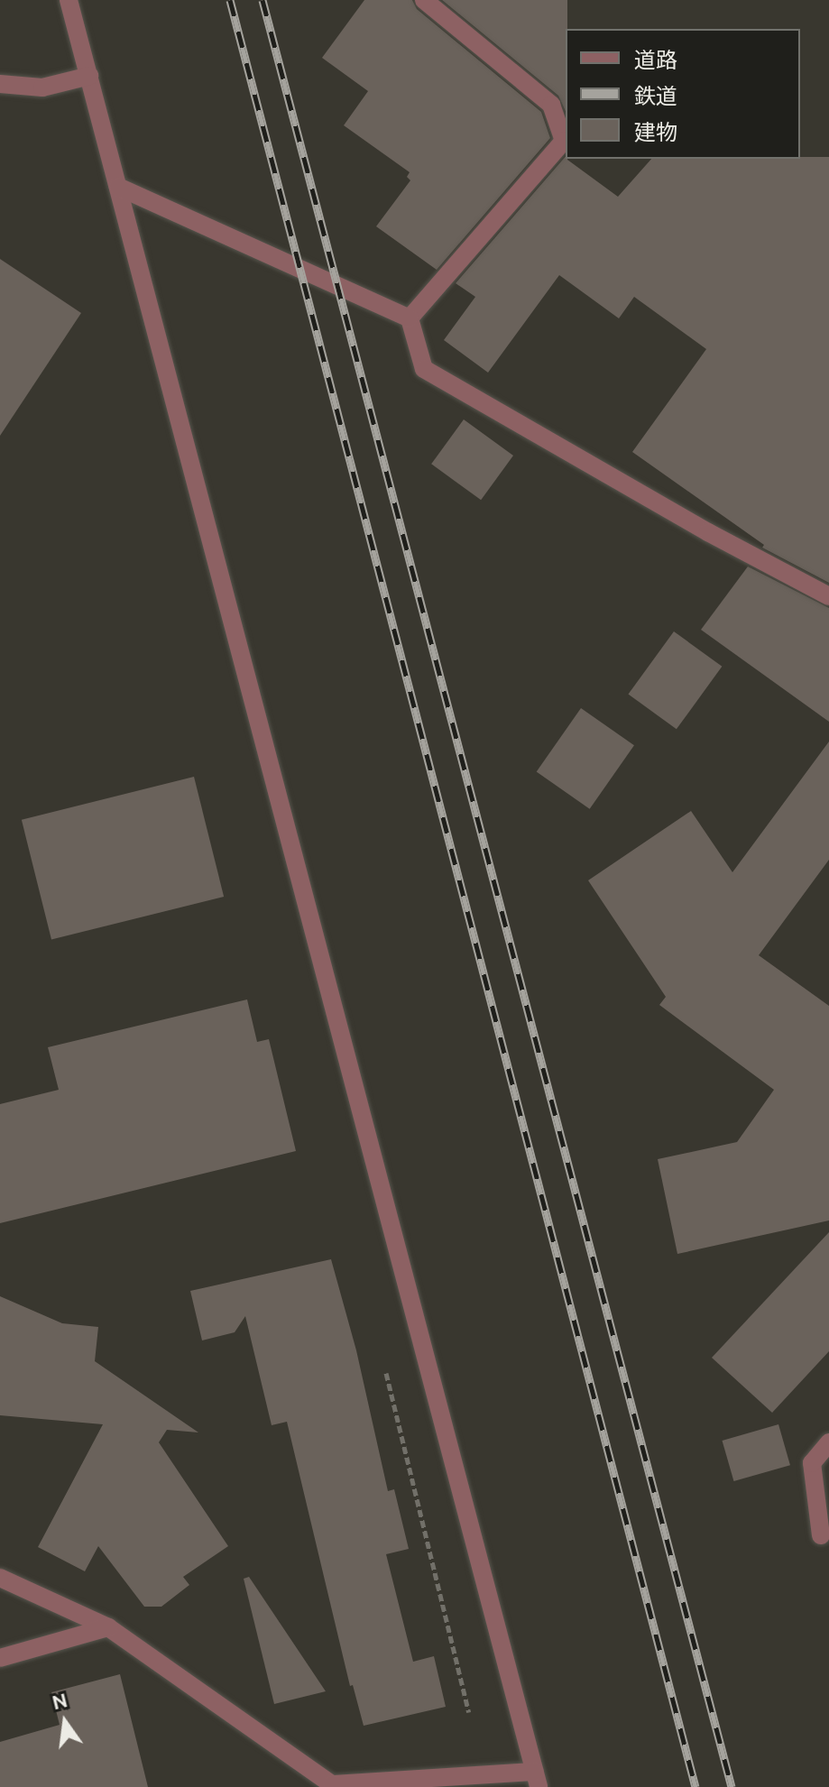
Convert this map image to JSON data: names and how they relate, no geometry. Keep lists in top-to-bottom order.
{
  "legend": ["道路", "鉄道", "建物"],
  "north": "top"
}
